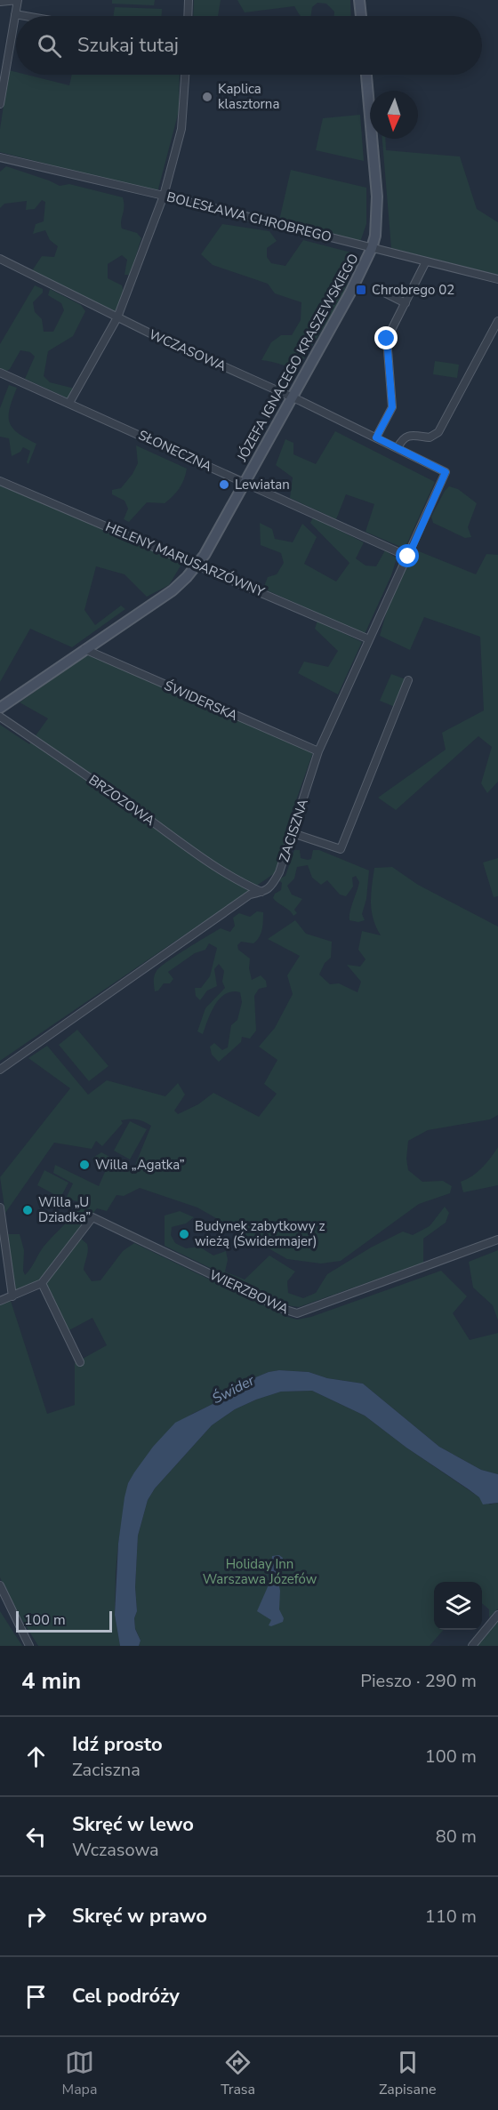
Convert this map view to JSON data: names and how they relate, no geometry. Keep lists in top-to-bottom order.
{
  "streets": {
    "street": [
      "BOLESŁAWA CHROBREGO",
      "WCZASOWA",
      "JÓZEFA IGNACEGO KRASZEWSKIEGO",
      "SŁONECZNA",
      "HELENY MARUSARZÓWNY",
      "ŚWIDERSKA",
      "BRZOZOWA",
      "ZACISZNA",
      "WIERZBOWA"
    ]
  },
  "crossings": [
    ["BOLESŁAWA CHROBREGO", "JÓZEFA IGNACEGO KRASZEWSKIEGO"],
    ["WCZASOWA", "JÓZEFA IGNACEGO KRASZEWSKIEGO"],
    ["WCZASOWA", "ZACISZNA"],
    ["JÓZEFA IGNACEGO KRASZEWSKIEGO", "SŁONECZNA"],
    ["JÓZEFA IGNACEGO KRASZEWSKIEGO", "HELENY MARUSARZÓWNY"],
    ["JÓZEFA IGNACEGO KRASZEWSKIEGO", "ŚWIDERSKA"],
    ["SŁONECZNA", "ZACISZNA"],
    ["HELENY MARUSARZÓWNY", "ZACISZNA"],
    ["ŚWIDERSKA", "ZACISZNA"],
    ["BRZOZOWA", "ZACISZNA"]
  ],
  "water": ["Świder"],
  "parks": ["Holiday Inn Warszawa Józefów"],
  "places": {
    "other": [
      "Kaplica klasztorna",
      "Lewiatan",
      "Willa „Agatka”",
      "Willa „U Dziadka”",
      "Budynek zabytkowy z wieżą (Świdermajer)"
    ],
    "transit": ["Chrobrego 02"]
  },
  "scale_bar": "100 m",
  "north": "bottom",
  "page": {
    "search": "Szukaj tutaj",
    "scale": "100 m",
    "heading": ["4 min", "Pieszo · 290 m"],
    "list": [
      ["Idź prosto", "Zaciszna", "100 m"],
      ["Skręć w lewo", "Wczasowa", "80 m"],
      ["Skręć w prawo", "110 m"],
      "Cel podróży"
    ],
    "nav": ["Mapa", "Trasa", "Zapisane"]
  }
}
